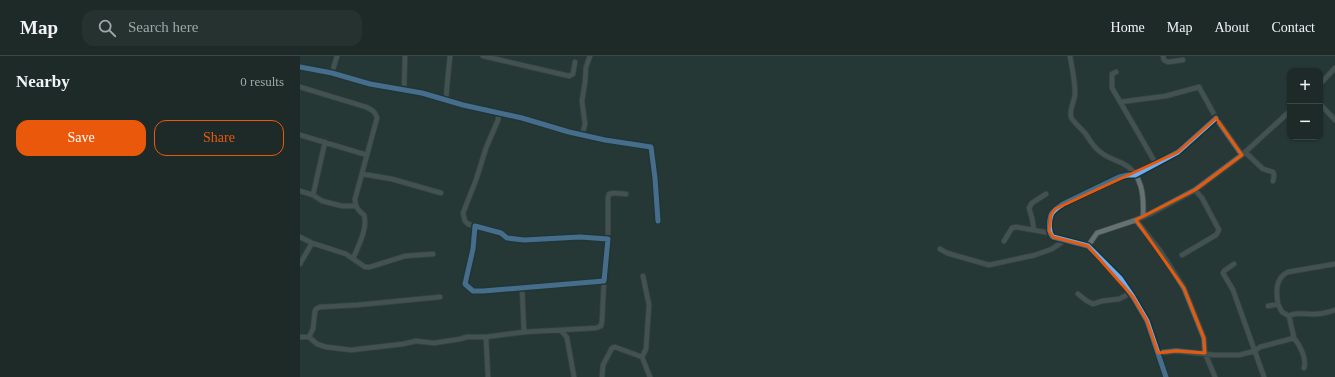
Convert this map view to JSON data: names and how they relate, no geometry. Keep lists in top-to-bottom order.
{
  "page": {
    "header": "Map",
    "search": "Search here",
    "nav": [
      "Home",
      "Map",
      "About",
      "Contact"
    ],
    "heading": ["Nearby", "0 results"],
    "map_buttons": ["+", "−"],
    "buttons": ["Save", "Share"]
  }
}
